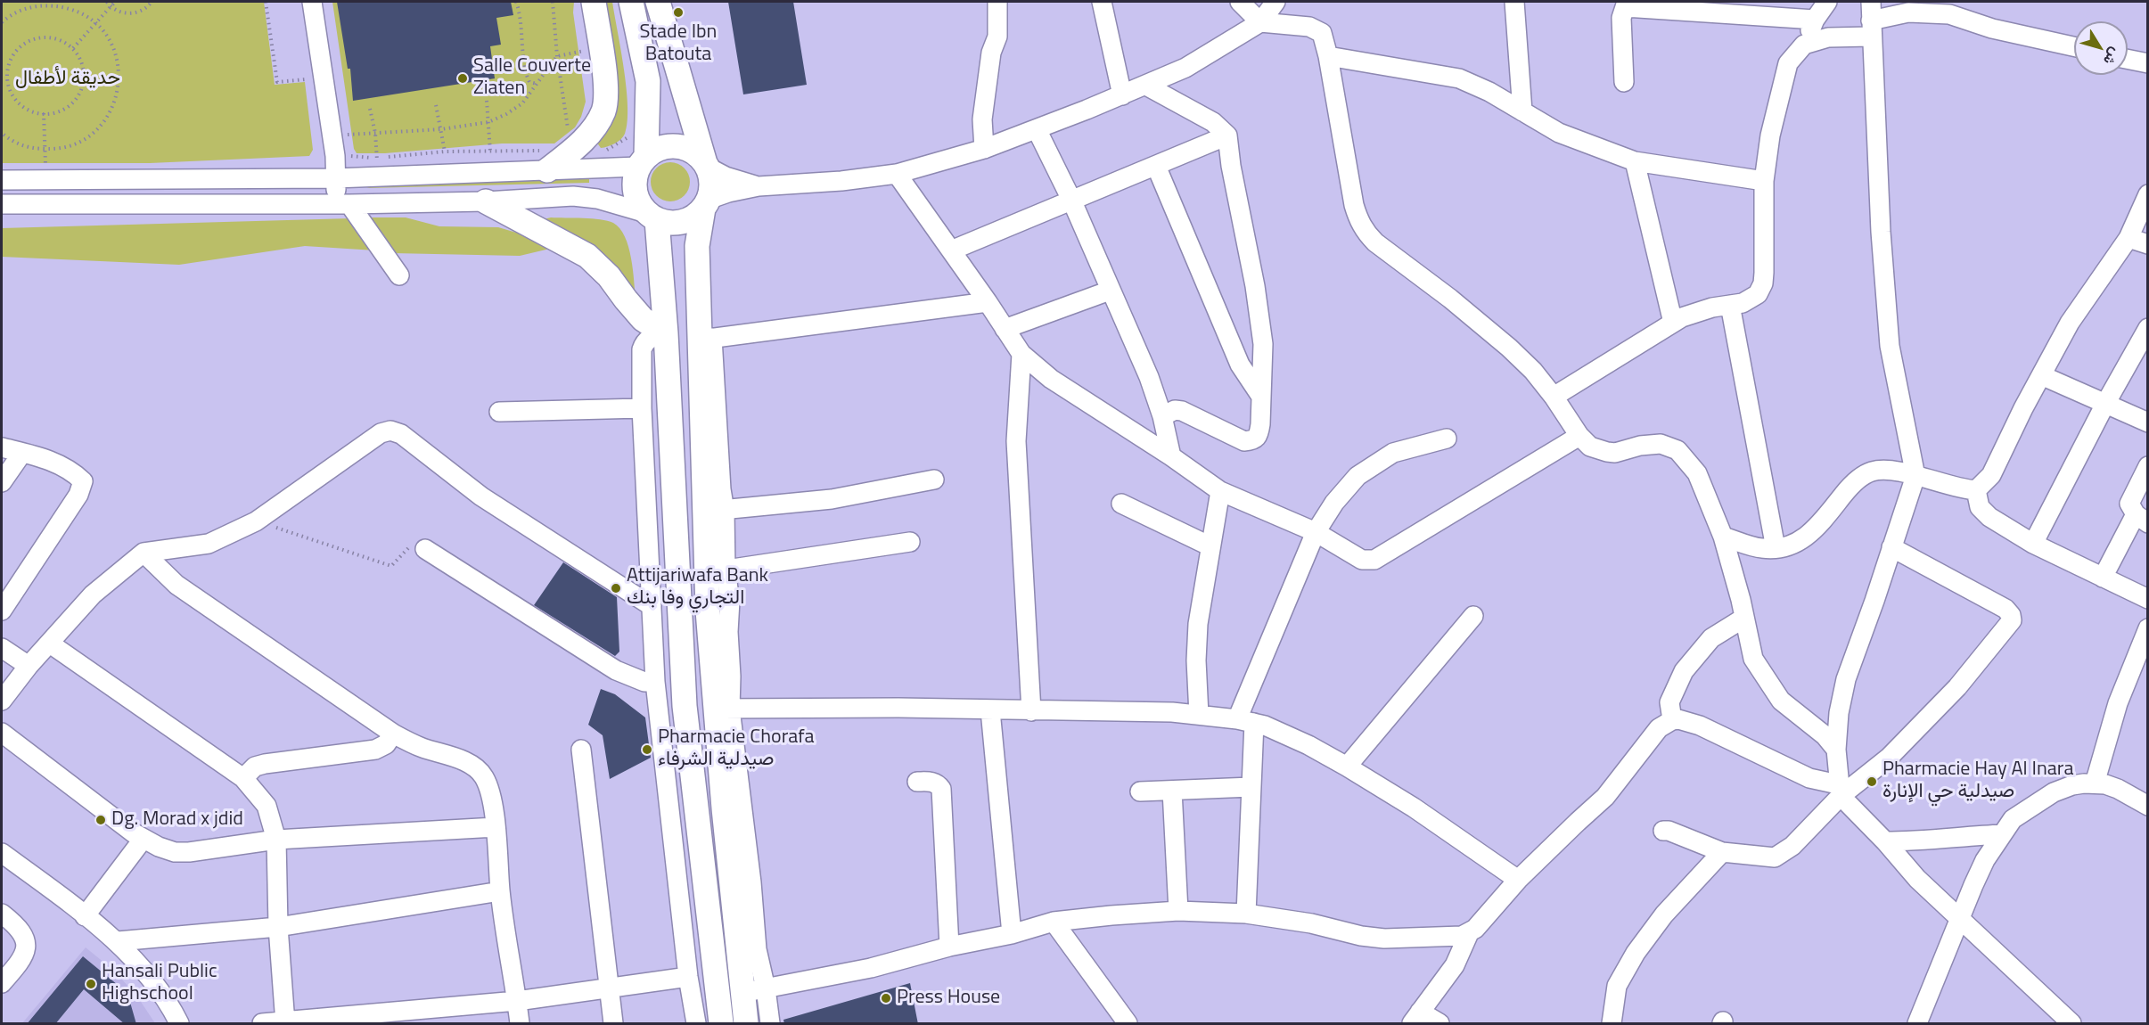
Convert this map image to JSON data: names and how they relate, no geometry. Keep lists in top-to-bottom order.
{
  "parks": ["حديقة لأطفال"],
  "places": [
    "Stade Ibn Batouta",
    "Salle Couverte Ziaten",
    "Attijariwafa Bank التجاري وفا بنك",
    "Pharmacie Chorafa صيدلية الشرفاء",
    "Pharmacie Hay Al Inara صيدلية حي الإنارة",
    "Dg. Morad x jdid",
    "Hansali Public Highschool",
    "Press House"
  ],
  "north": "bottom right"
}
